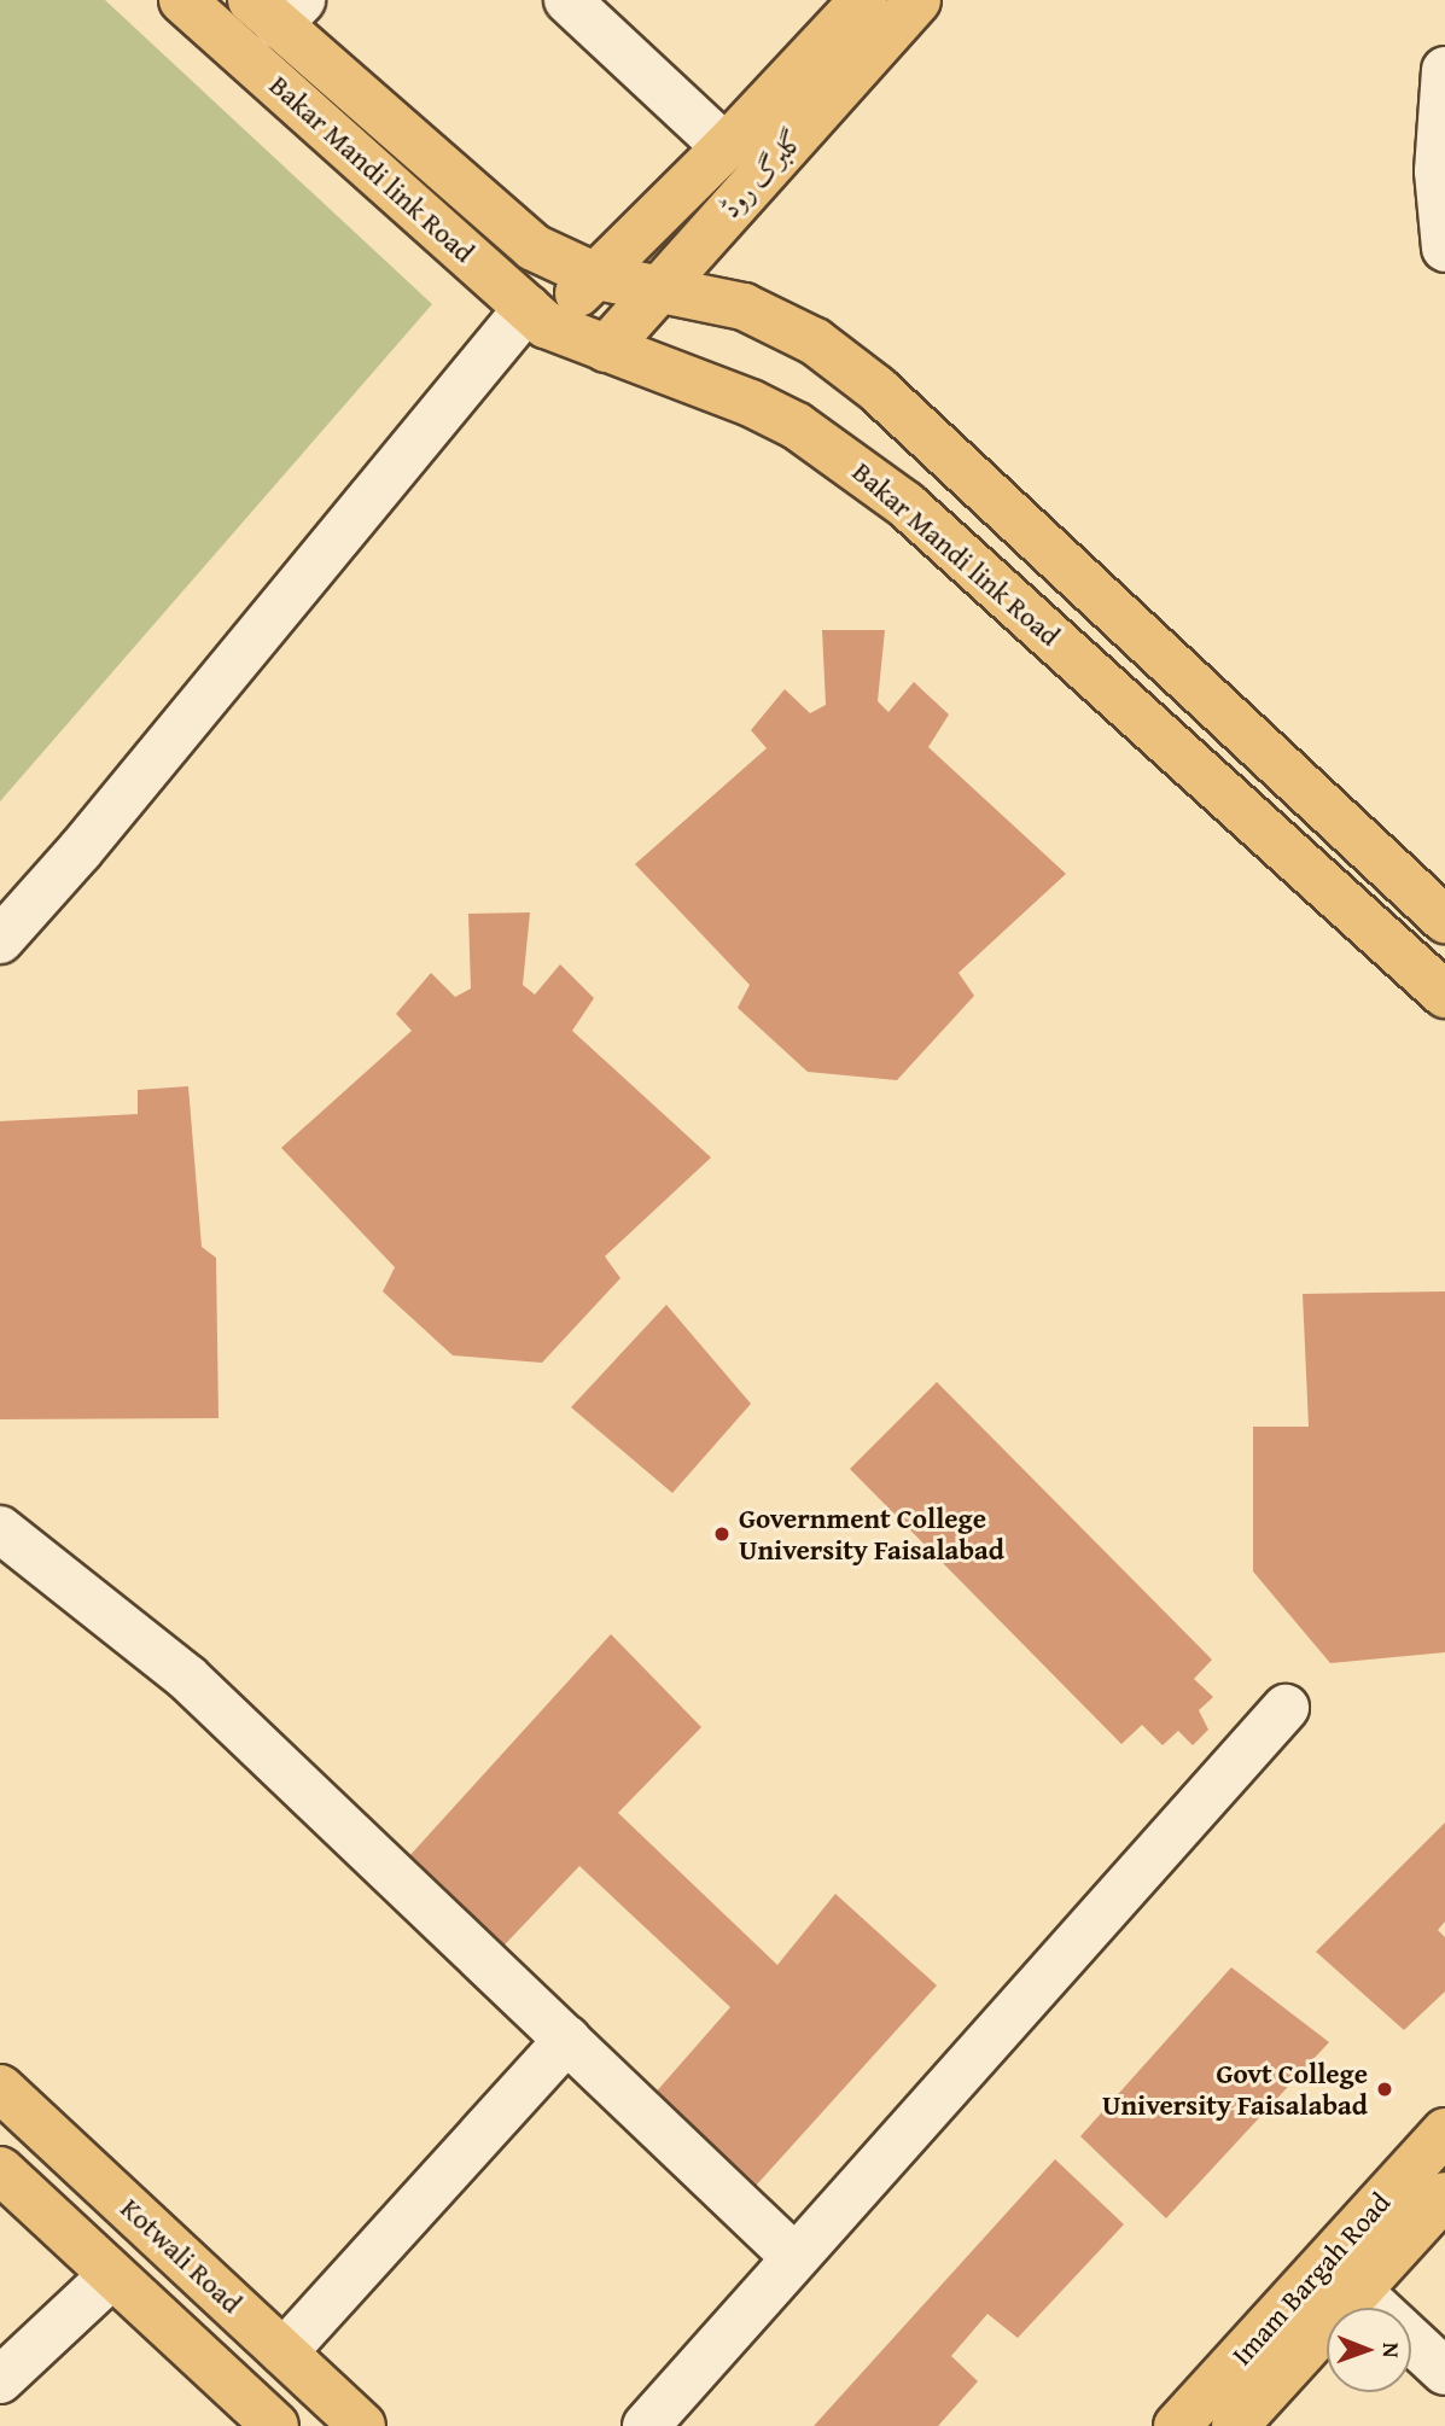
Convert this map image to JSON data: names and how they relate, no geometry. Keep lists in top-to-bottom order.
{
  "streets": {
    "main road": [
      "Bakar Mandi link Road",
      "گلبرگ روڈ",
      "Kotwali Road",
      "Imam Bargah Road"
    ]
  },
  "crossings": [
    ["Bakar Mandi link Road", "گلبرگ روڈ"]
  ],
  "places": ["Government College University Faisalabad", "Govt College University Faisalabad"],
  "north": "right"
}
